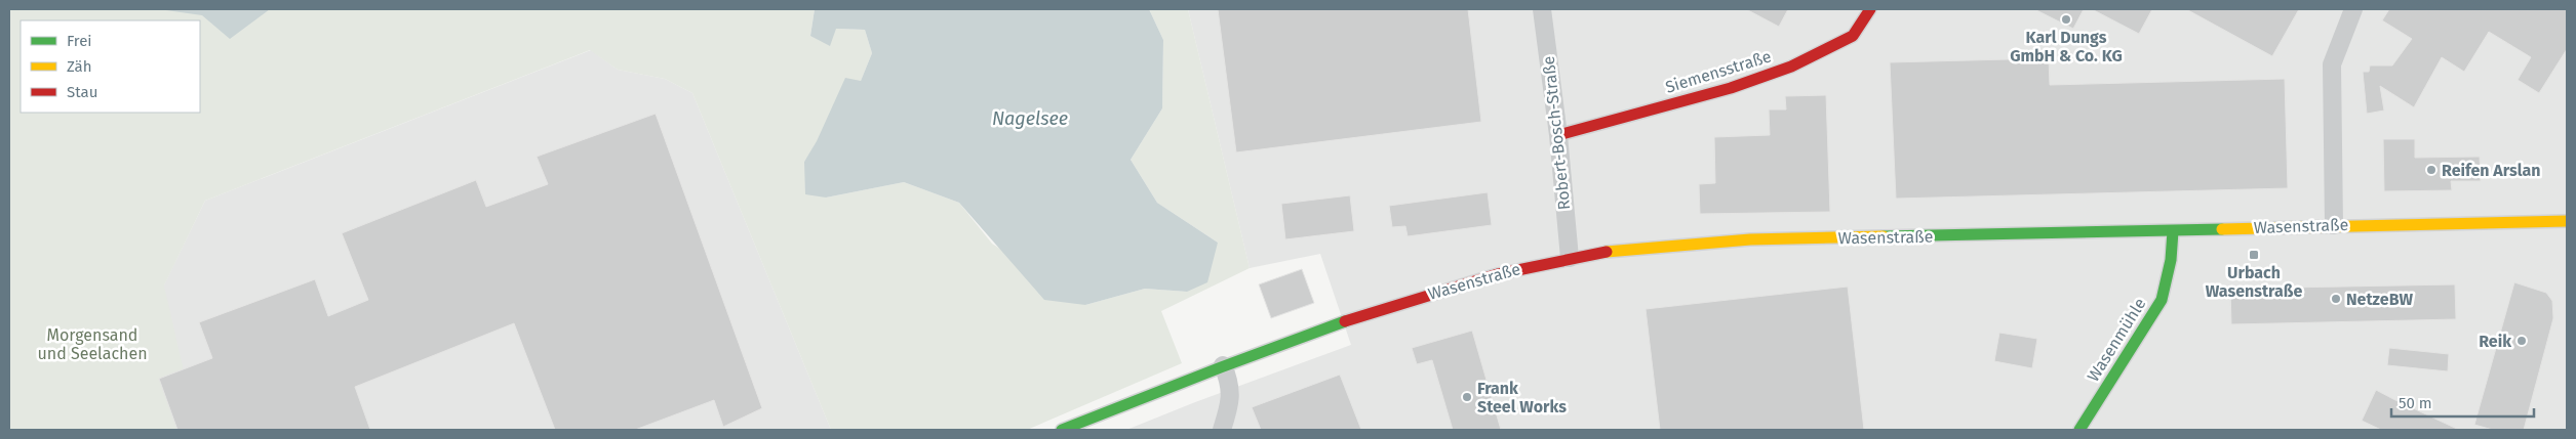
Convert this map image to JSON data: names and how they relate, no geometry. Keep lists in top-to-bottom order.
{
  "streets": {
    "street": [
      "Siemensstraße",
      "Robert-Bosch-Straße",
      "Wasenstraße",
      "Wasenmühle"
    ]
  },
  "crossings": [
    ["Siemensstraße", "Robert-Bosch-Straße"],
    ["Robert-Bosch-Straße", "Wasenstraße"],
    ["Wasenstraße", "Wasenmühle"]
  ],
  "water": ["Nagelsee"],
  "parks": ["Morgensand und Seelachen"],
  "places": {
    "other": [
      "Karl Dungs GmbH & Co. KG",
      "Reifen Arslan",
      "NetzeBW",
      "Reik",
      "Frank Steel Works"
    ],
    "transit": ["Urbach Wasenstraße"]
  },
  "legend": ["Frei", "Zäh", "Stau"],
  "scale_bar": "50 m"
}
